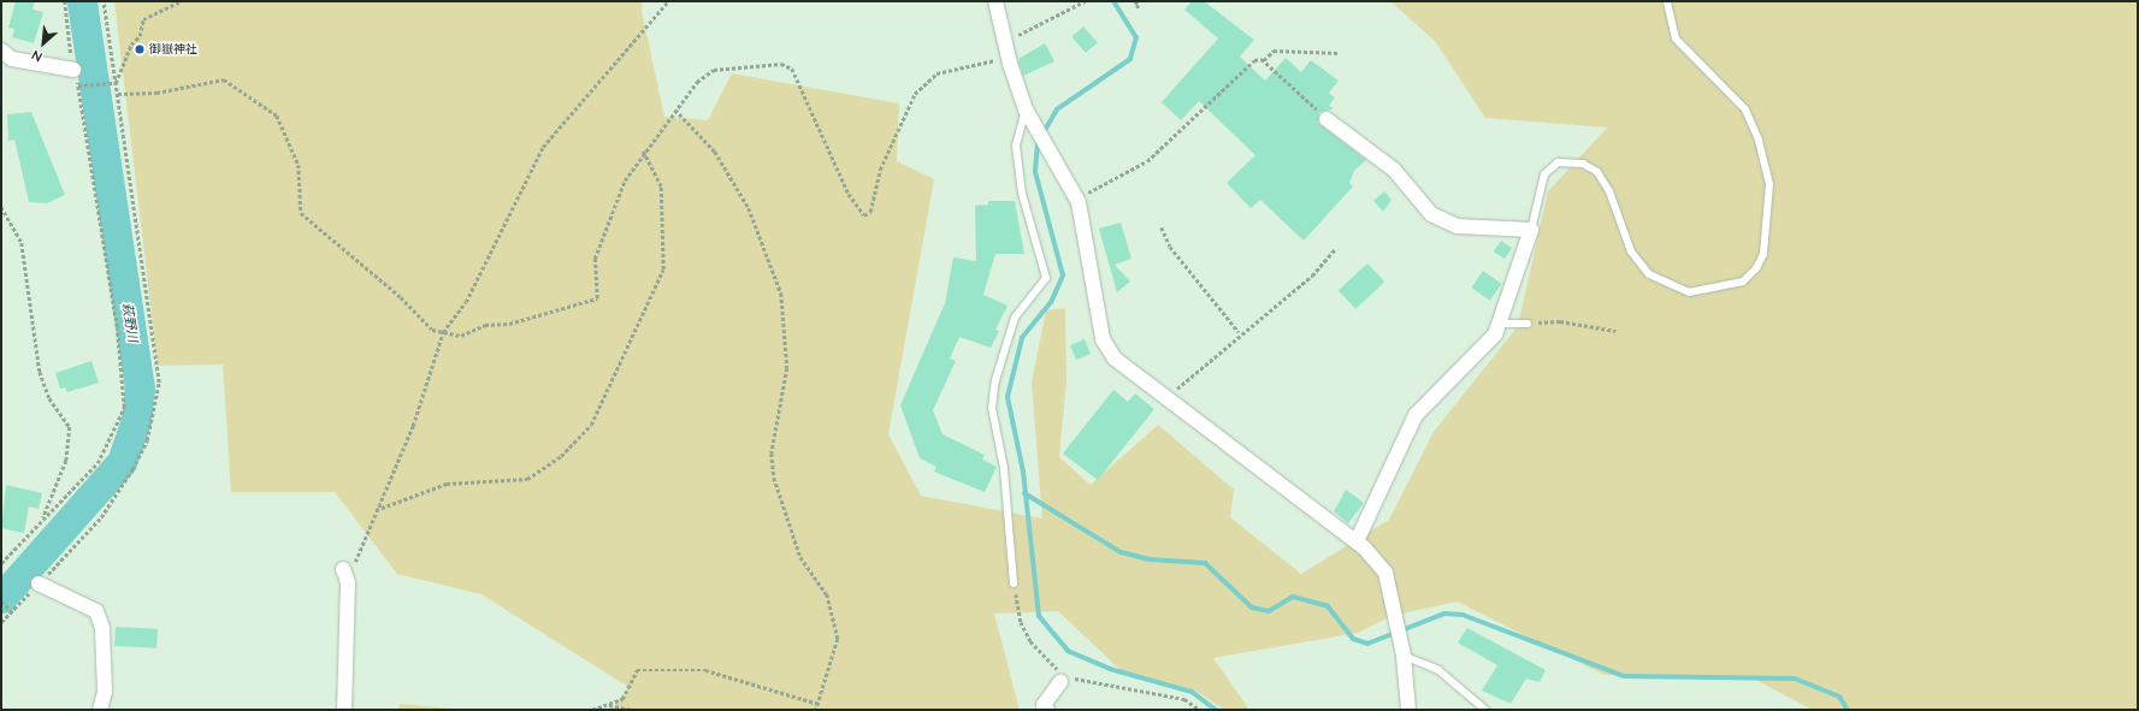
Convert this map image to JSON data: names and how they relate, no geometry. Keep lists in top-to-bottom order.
{
  "water": ["萩野川"],
  "places": ["御嶽神社"],
  "north": "bottom left"
}
